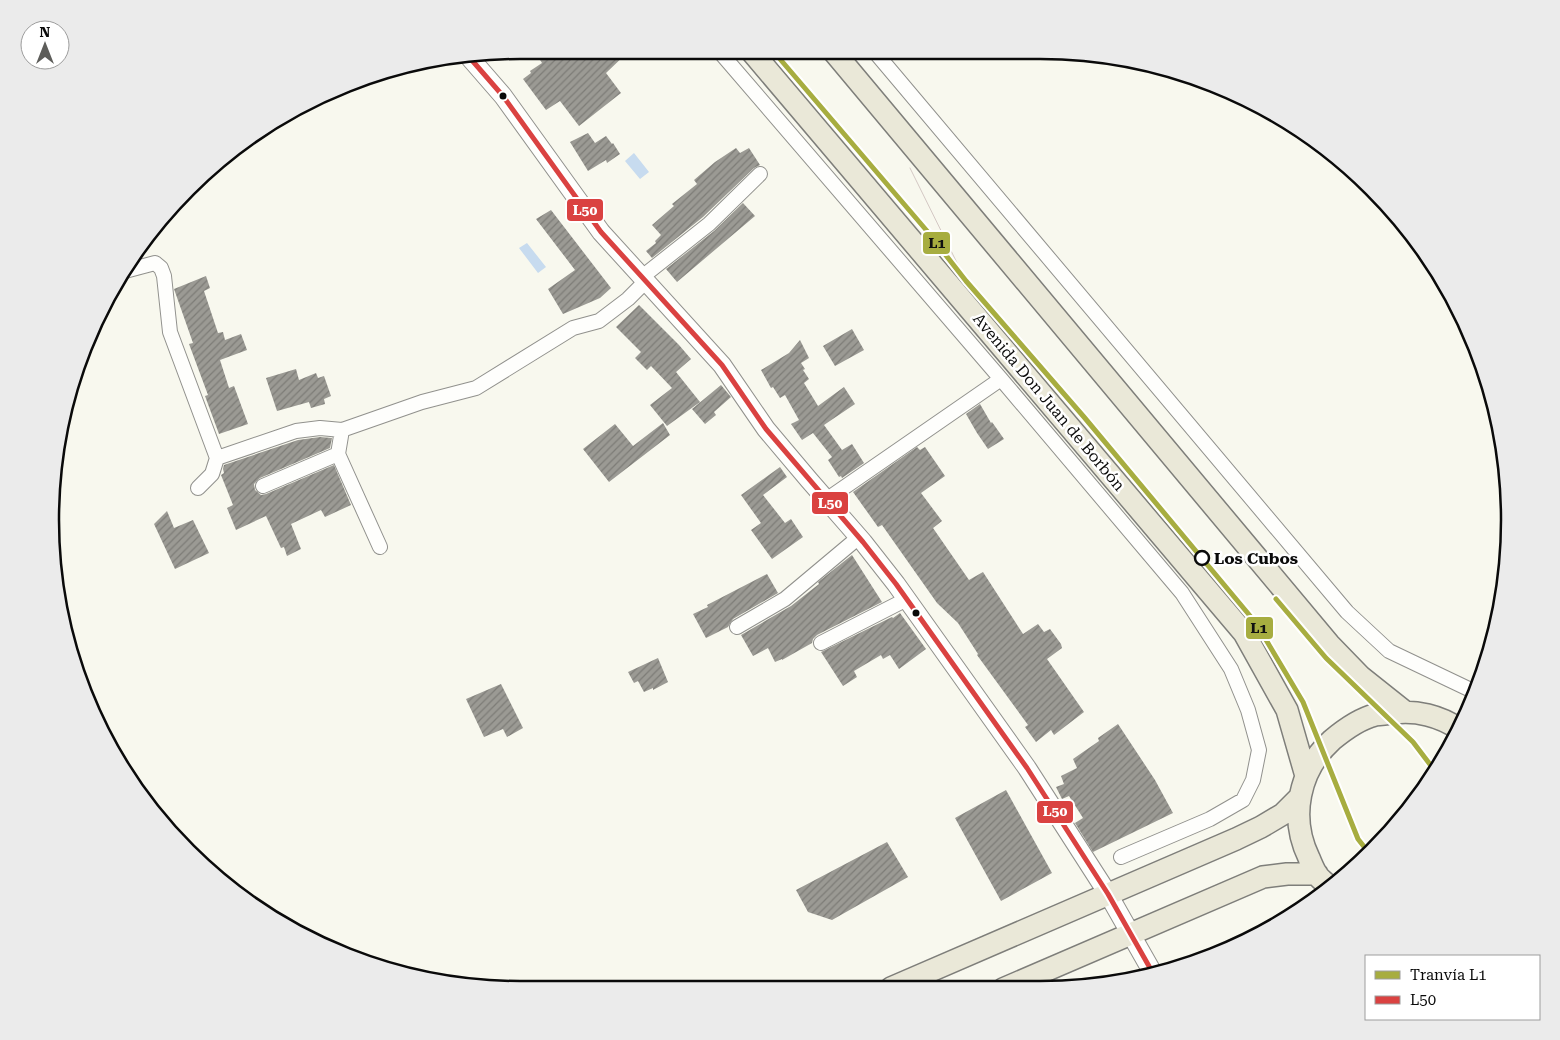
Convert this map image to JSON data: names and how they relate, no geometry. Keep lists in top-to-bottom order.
{
  "streets": {
    "main road": ["Avenida Don Juan de Borbón"]
  },
  "places": ["Los Cubos"],
  "lines": ["tram line L1", "transit line L50"],
  "legend": ["Tranvía L1", "L50"],
  "north": "top"
}
